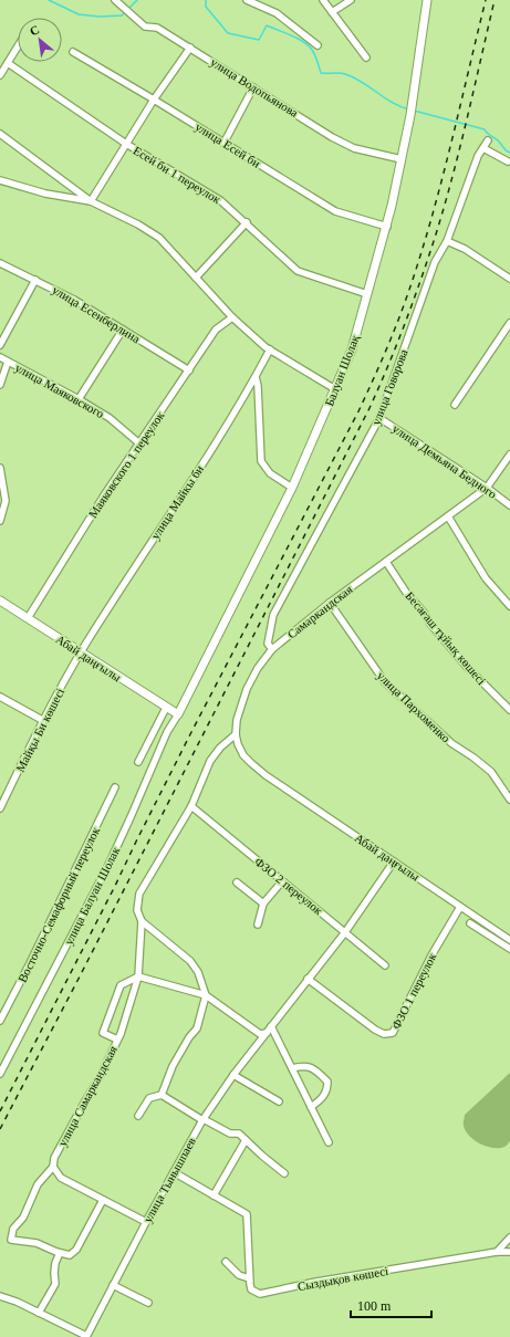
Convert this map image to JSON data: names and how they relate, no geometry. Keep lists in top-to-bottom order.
{
  "streets": {
    "main road": ["Балуан Шолақ", "Абай даңғылы"],
    "street": [
      "улица Водопьянова",
      "улица Есей би",
      "Есей би 1 переулок",
      "улица Есенберлина",
      "улица Говорова",
      "улица Маяковского",
      "улица Демьяна Бедного",
      "Маяковского 1 переулок",
      "улица Майкы би",
      "Самаркандская",
      "Бесағаш тұйық көшесі",
      "улица Пархоменко",
      "Майқы Би көшесі",
      "ФЗО 2 переулок",
      "улица Балуан Шолак",
      "Восточно-Семафорный переулок",
      "ФЗО 1 переулок",
      "улица Самаркандская",
      "улица Тынышпаев",
      "Сыздықов көшесі"
    ]
  },
  "crossings": [
    ["улица Водопьянова", "Балуан Шолақ"],
    ["улица Есей би", "Балуан Шолақ"],
    ["Есей би 1 переулок", "Балуан Шолақ"],
    ["улица Есенберлина", "Маяковского 1 переулок"],
    ["Балуан Шолақ", "Абай даңғылы"],
    ["Балуан Шолақ", "улица Балуан Шолак"],
    ["улица Говорова", "улица Демьяна Бедного"],
    ["улица Говорова", "Самаркандская"],
    ["улица Маяковского", "Маяковского 1 переулок"],
    ["улица Демьяна Бедного", "Самаркандская"],
    ["Маяковского 1 переулок", "Абай даңғылы"],
    ["улица Майкы би", "Абай даңғылы"],
    ["улица Майкы би", "Майқы Би көшесі"],
    ["Самаркандская", "Бесағаш тұйық көшесі"],
    ["Самаркандская", "Абай даңғылы"],
    ["Самаркандская", "улица Пархоменко"],
    ["Самаркандская", "улица Самаркандская"],
    ["Абай даңғылы", "Майқы Би көшесі"],
    ["Абай даңғылы", "улица Балуан Шолак"],
    ["Абай даңғылы", "ФЗО 1 переулок"],
    ["ФЗО 2 переулок", "улица Самаркандская"]
  ],
  "scale_bar": "100 m",
  "north": "top left"
}
